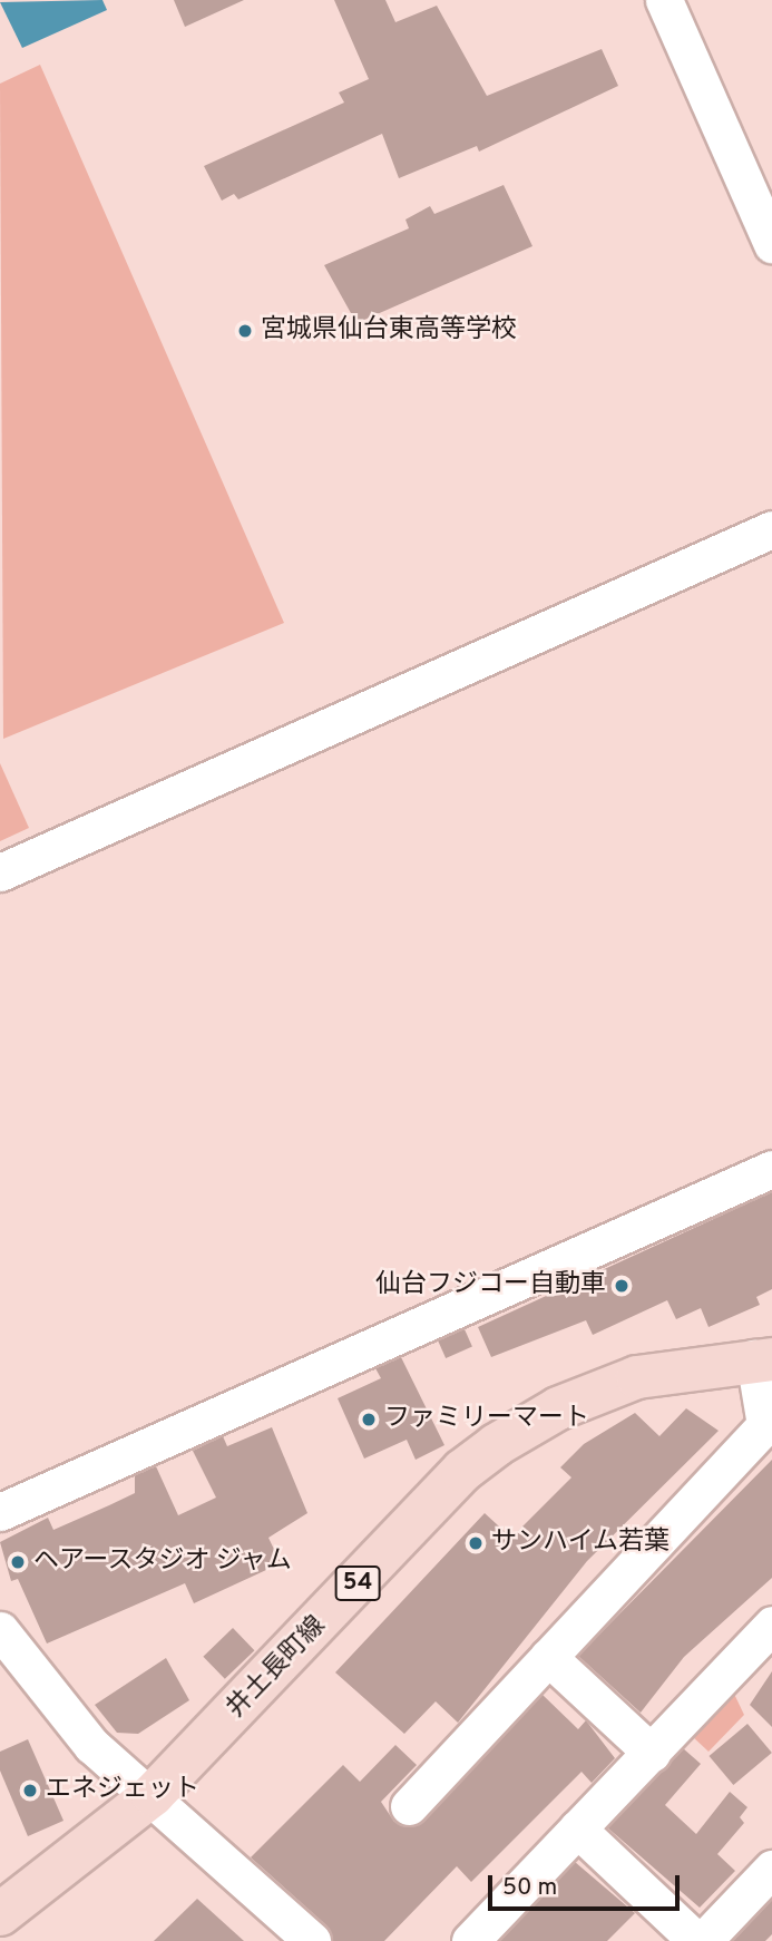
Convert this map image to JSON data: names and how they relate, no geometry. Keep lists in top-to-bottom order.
{
  "streets": {
    "main road": ["54", "井土長町線"]
  },
  "places": [
    "宮城県仙台東高等学校",
    "仙台フジコー自動車",
    "ファミリーマート",
    "サンハイム若葉",
    "ヘアースタジオ ジャム",
    "エネジェット"
  ],
  "scale_bar": "50 m"
}
